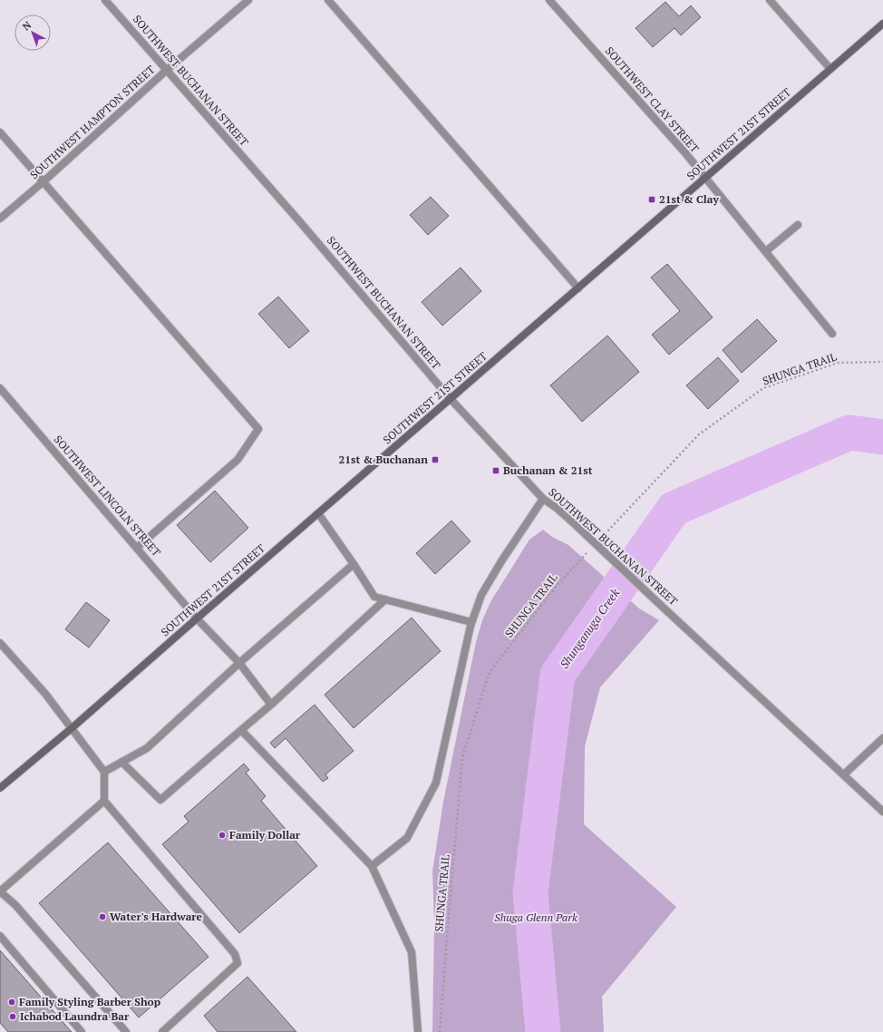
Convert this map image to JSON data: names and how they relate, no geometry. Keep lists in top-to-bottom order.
{
  "streets": {
    "main road": ["SOUTHWEST 21ST STREET"],
    "street": [
      "SOUTHWEST BUCHANAN STREET",
      "SOUTHWEST CLAY STREET",
      "SOUTHWEST HAMPTON STREET",
      "SOUTHWEST LINCOLN STREET"
    ],
    "path": ["SHUNGA TRAIL"]
  },
  "crossings": [
    ["SOUTHWEST BUCHANAN STREET", "SOUTHWEST HAMPTON STREET"],
    ["SOUTHWEST BUCHANAN STREET", "SOUTHWEST 21ST STREET"],
    ["SOUTHWEST CLAY STREET", "SOUTHWEST 21ST STREET"],
    ["SOUTHWEST 21ST STREET", "SOUTHWEST LINCOLN STREET"]
  ],
  "water": ["Shunganuga Creek"],
  "parks": ["Shuga Glenn Park"],
  "places": {
    "transit": ["21st & Clay", "21st & Buchanan", "Buchanan & 21st"],
    "other": [
      "Family Dollar",
      "Water's Hardware",
      "Family Styling Barber Shop",
      "Ichabod Laundra Bar"
    ]
  },
  "north": "top left"
}
